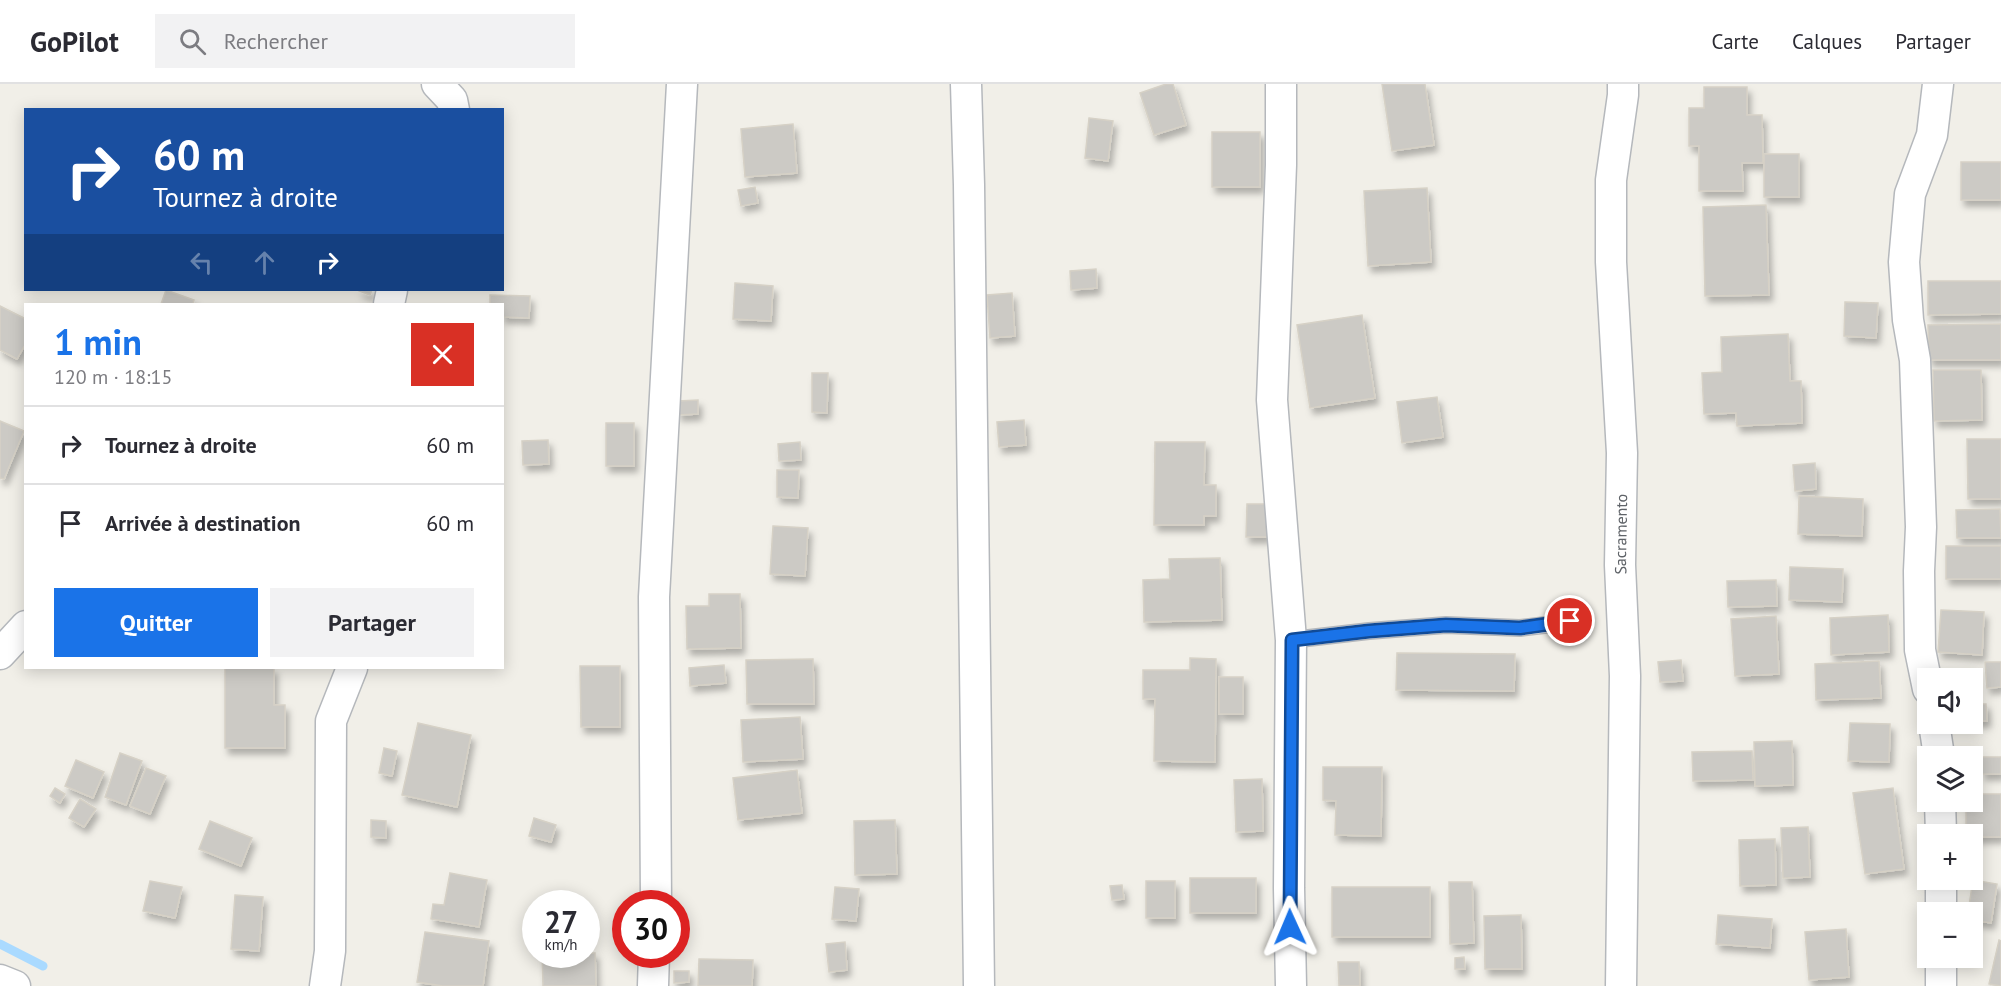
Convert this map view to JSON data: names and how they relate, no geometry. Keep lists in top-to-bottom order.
{
  "streets": {
    "street": ["Sacramento"]
  },
  "page": {
    "header": "GoPilot",
    "search": "Rechercher",
    "nav": ["Carte", "Calques", "Partager"],
    "turn": ["60 m", "Tournez à droite"],
    "heading": ["1 min", "120 m · 18:15"],
    "list": [
      {
        "name": "Tournez à droite",
        "value": "60 m"
      },
      {
        "name": "Arrivée à destination",
        "value": "60 m"
      }
    ],
    "buttons": ["Quitter", "Partager"],
    "map_buttons": ["+", "−"],
    "speed": "27 km/h",
    "limit": "30"
  }
}
